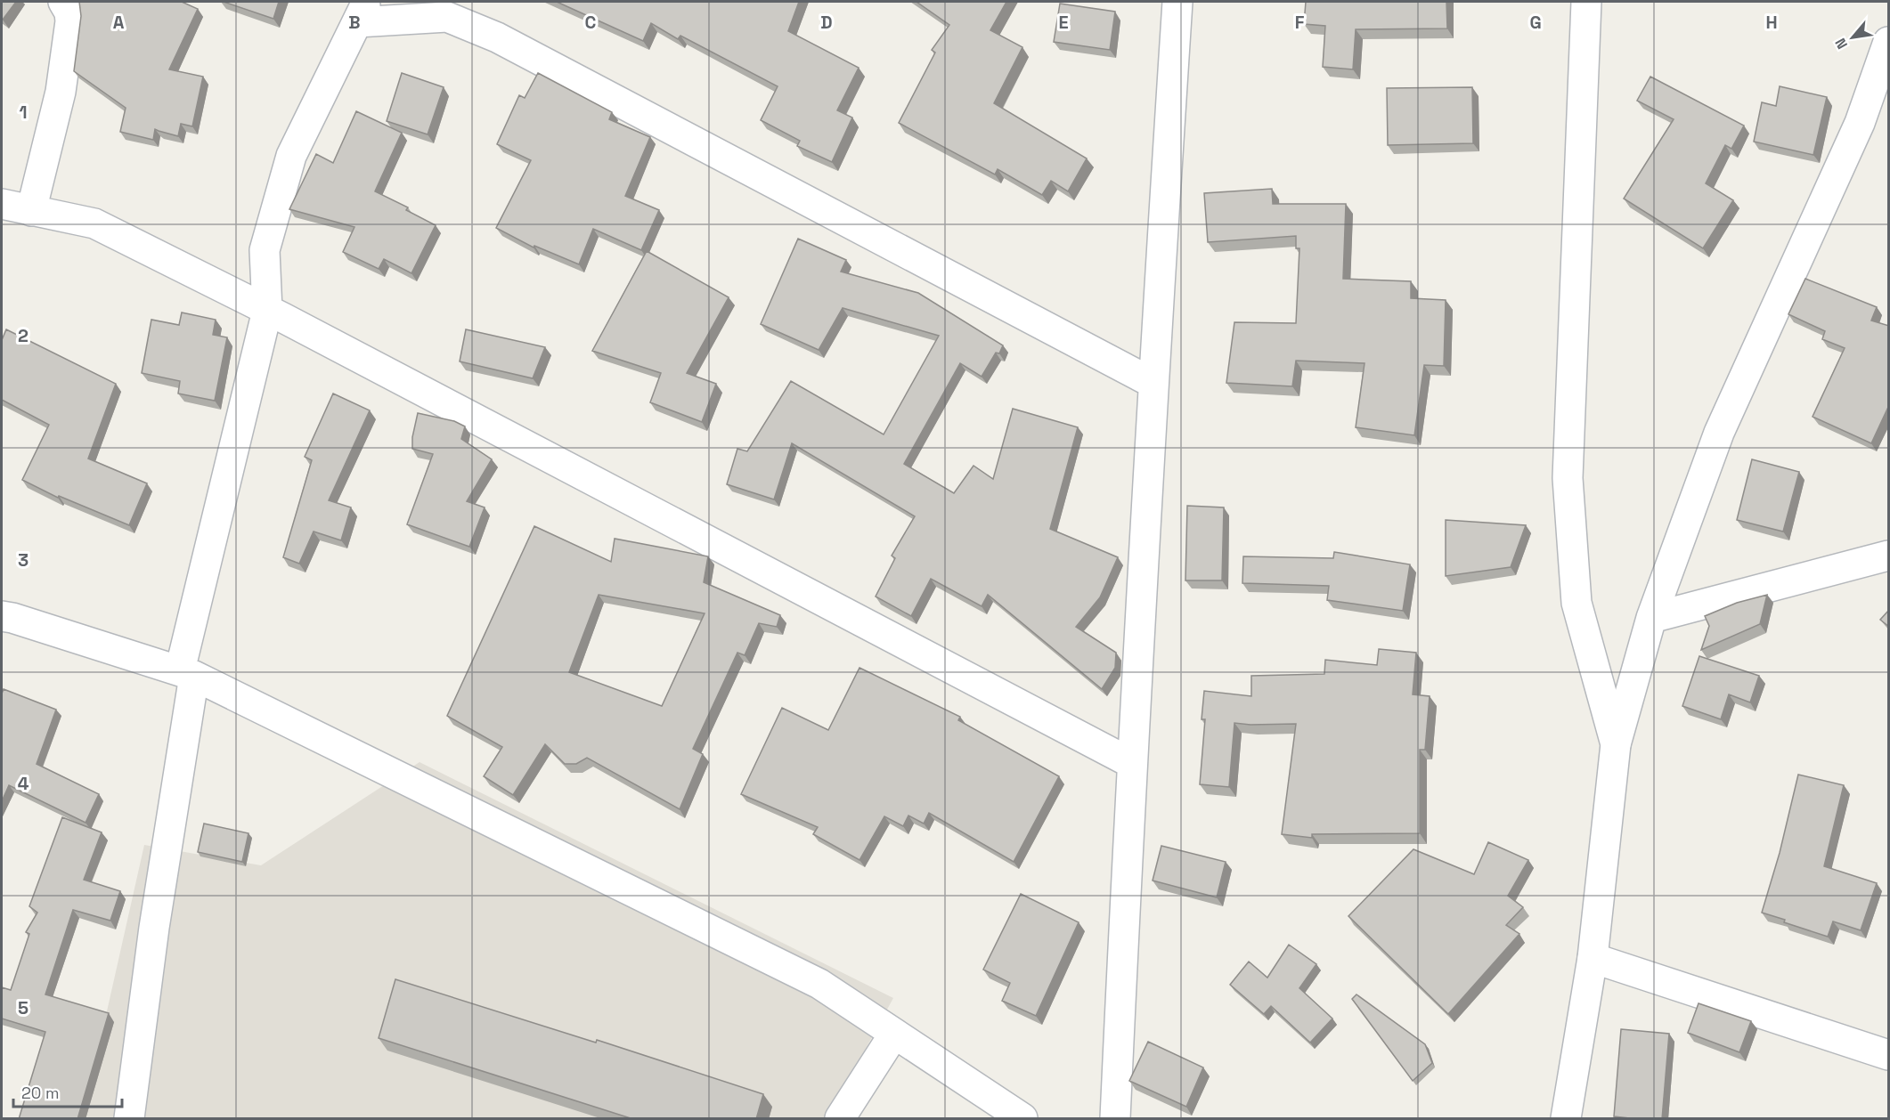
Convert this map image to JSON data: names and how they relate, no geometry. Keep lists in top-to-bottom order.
{
  "scale_bar": "20 m",
  "north": "bottom left",
  "grid": {
    "columns": [
      "A",
      "B",
      "C",
      "D",
      "E",
      "F",
      "G",
      "H"
    ],
    "rows": [
      "1",
      "2",
      "3",
      "4",
      "5"
    ]
  }
}
